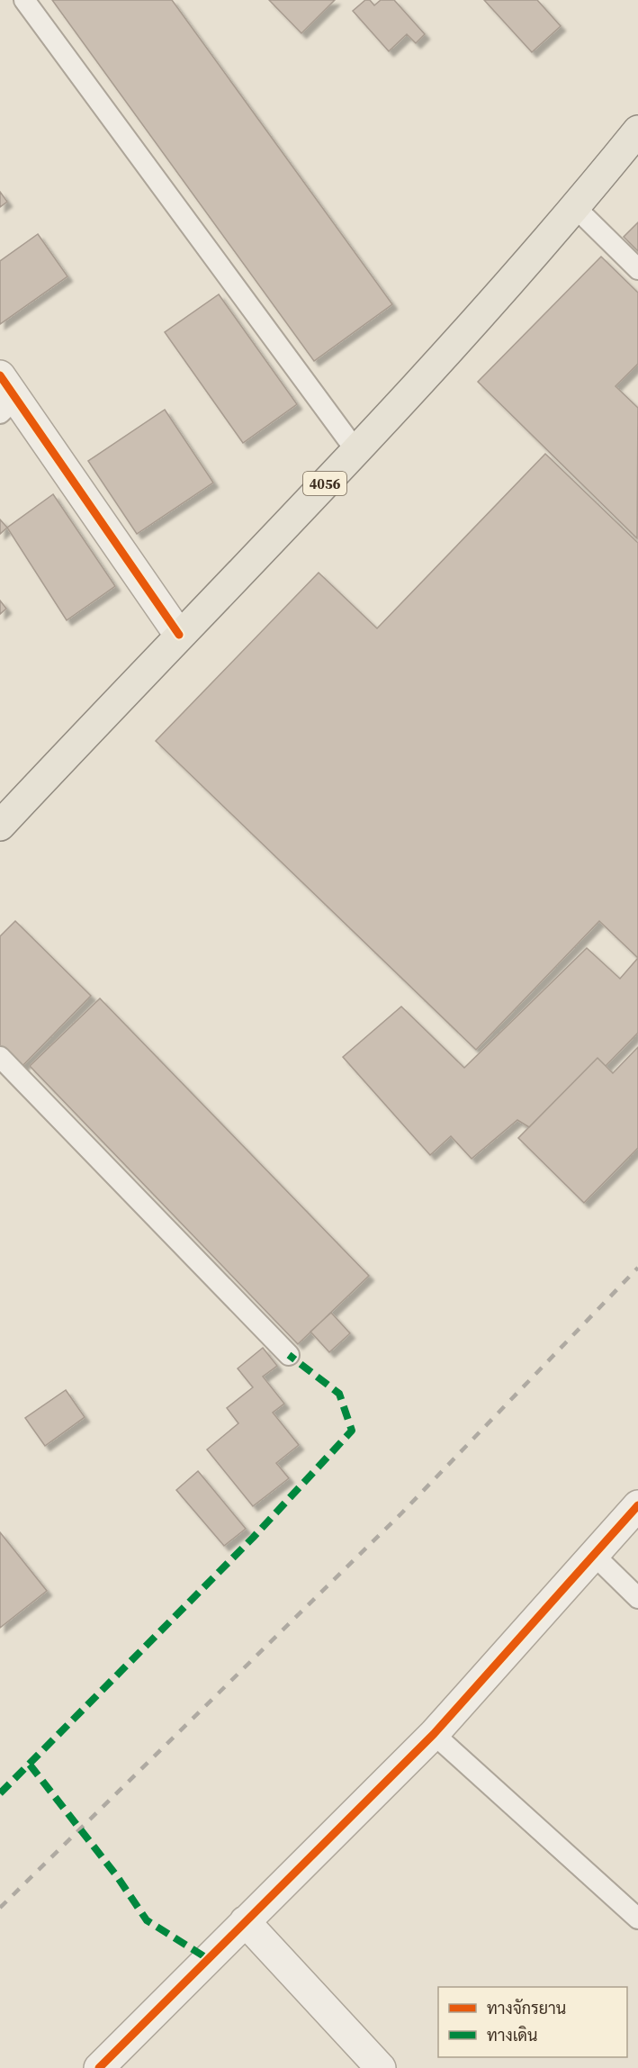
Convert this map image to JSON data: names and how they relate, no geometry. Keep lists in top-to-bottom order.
{
  "streets": {
    "main road": ["4056"]
  },
  "legend": ["ทางจักรยาน", "ทางเดิน"]
}
